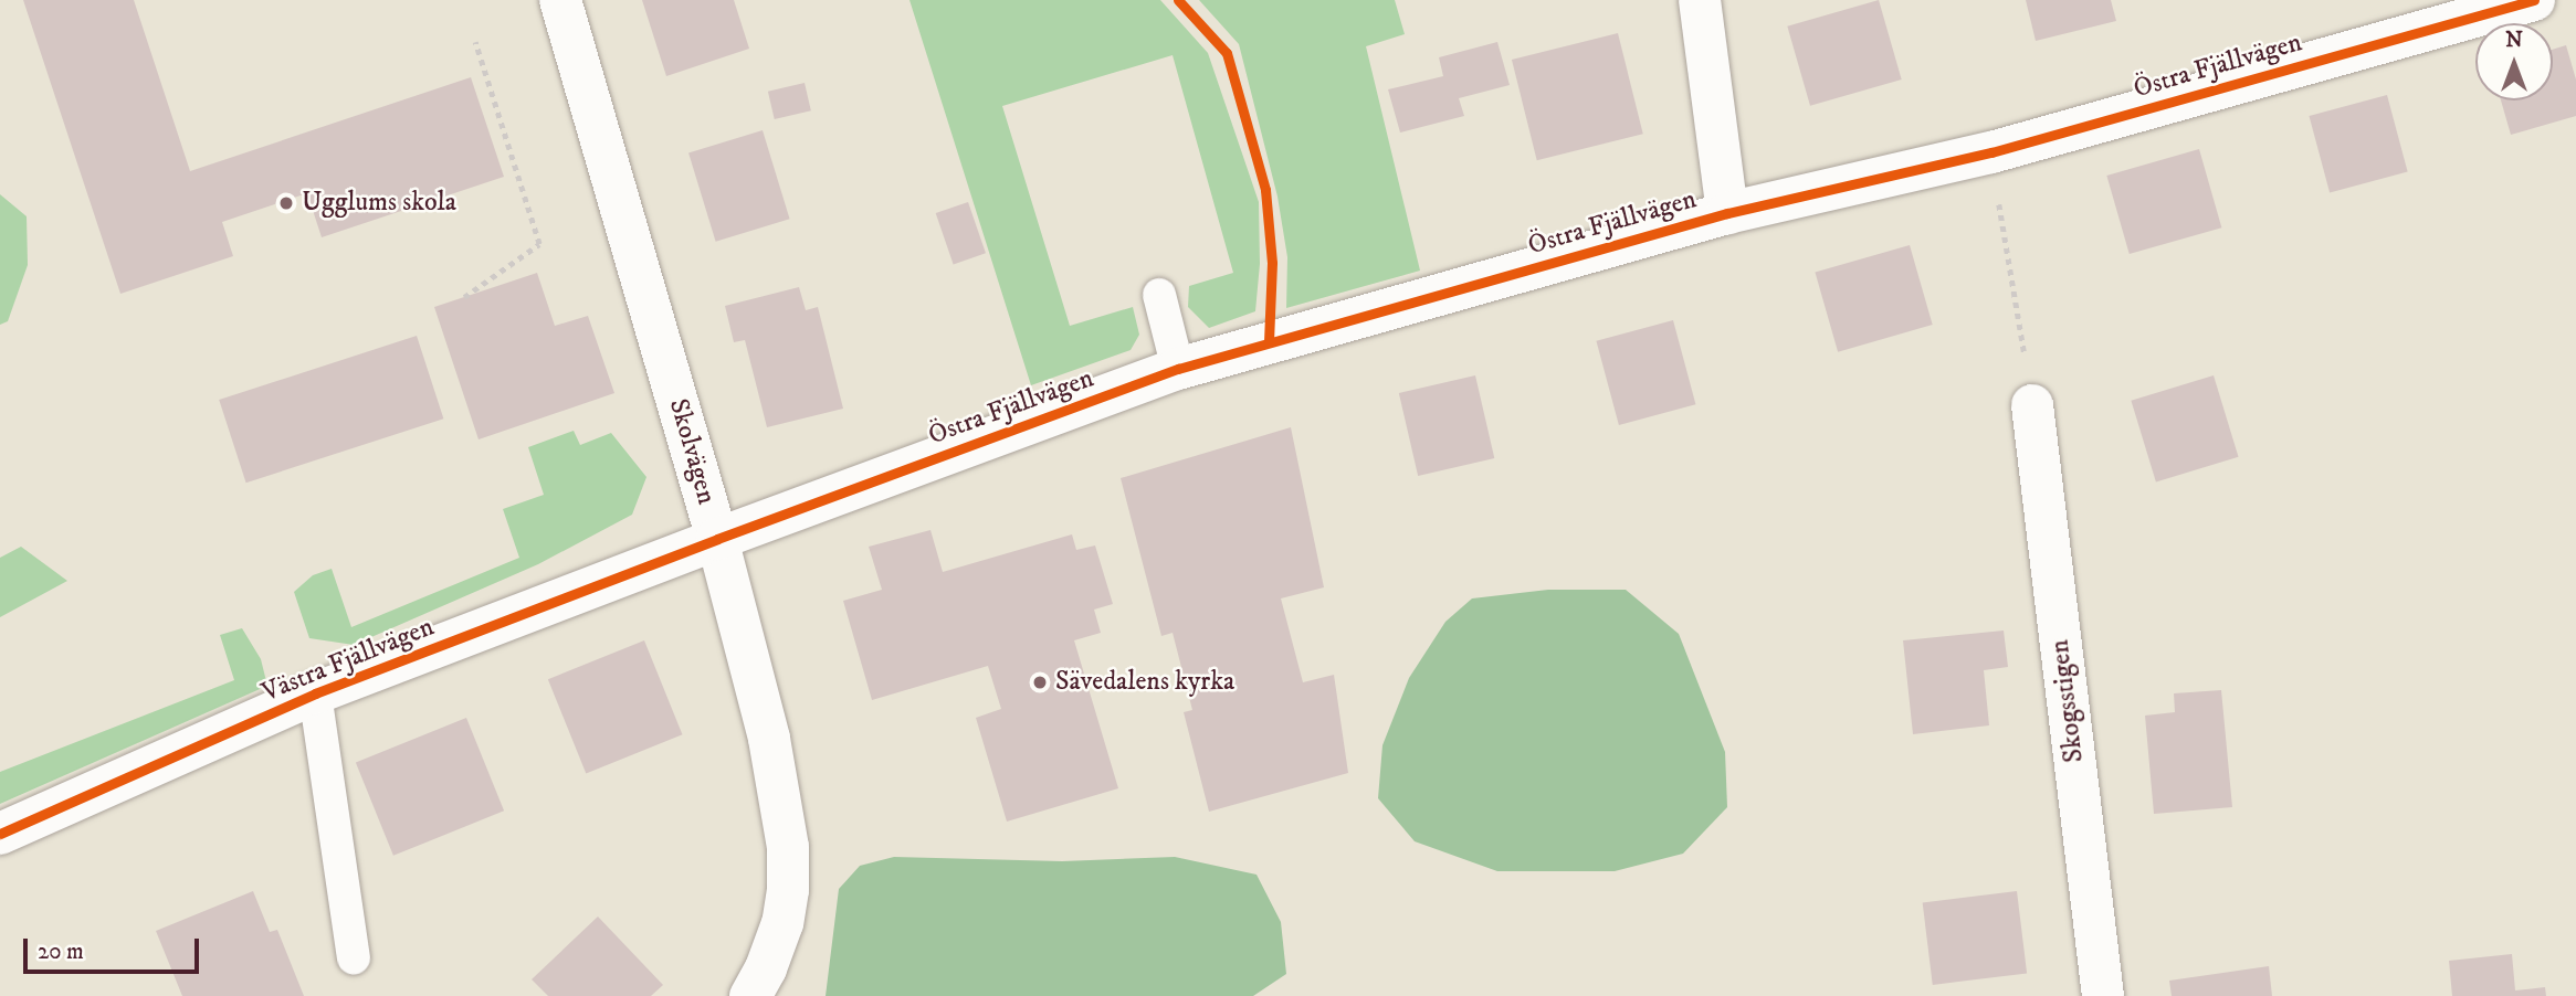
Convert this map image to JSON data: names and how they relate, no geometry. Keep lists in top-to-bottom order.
{
  "streets": {
    "street": [
      "Östra Fjällvägen",
      "Skolvägen",
      "Västra Fjällvägen",
      "Skogsstigen"
    ]
  },
  "crossings": [
    ["Östra Fjällvägen", "Skolvägen"],
    ["Östra Fjällvägen", "Västra Fjällvägen"],
    ["Skolvägen", "Västra Fjällvägen"]
  ],
  "places": ["Ugglums skola", "Sävedalens kyrka"],
  "scale_bar": "20 m",
  "north": "top"
}
